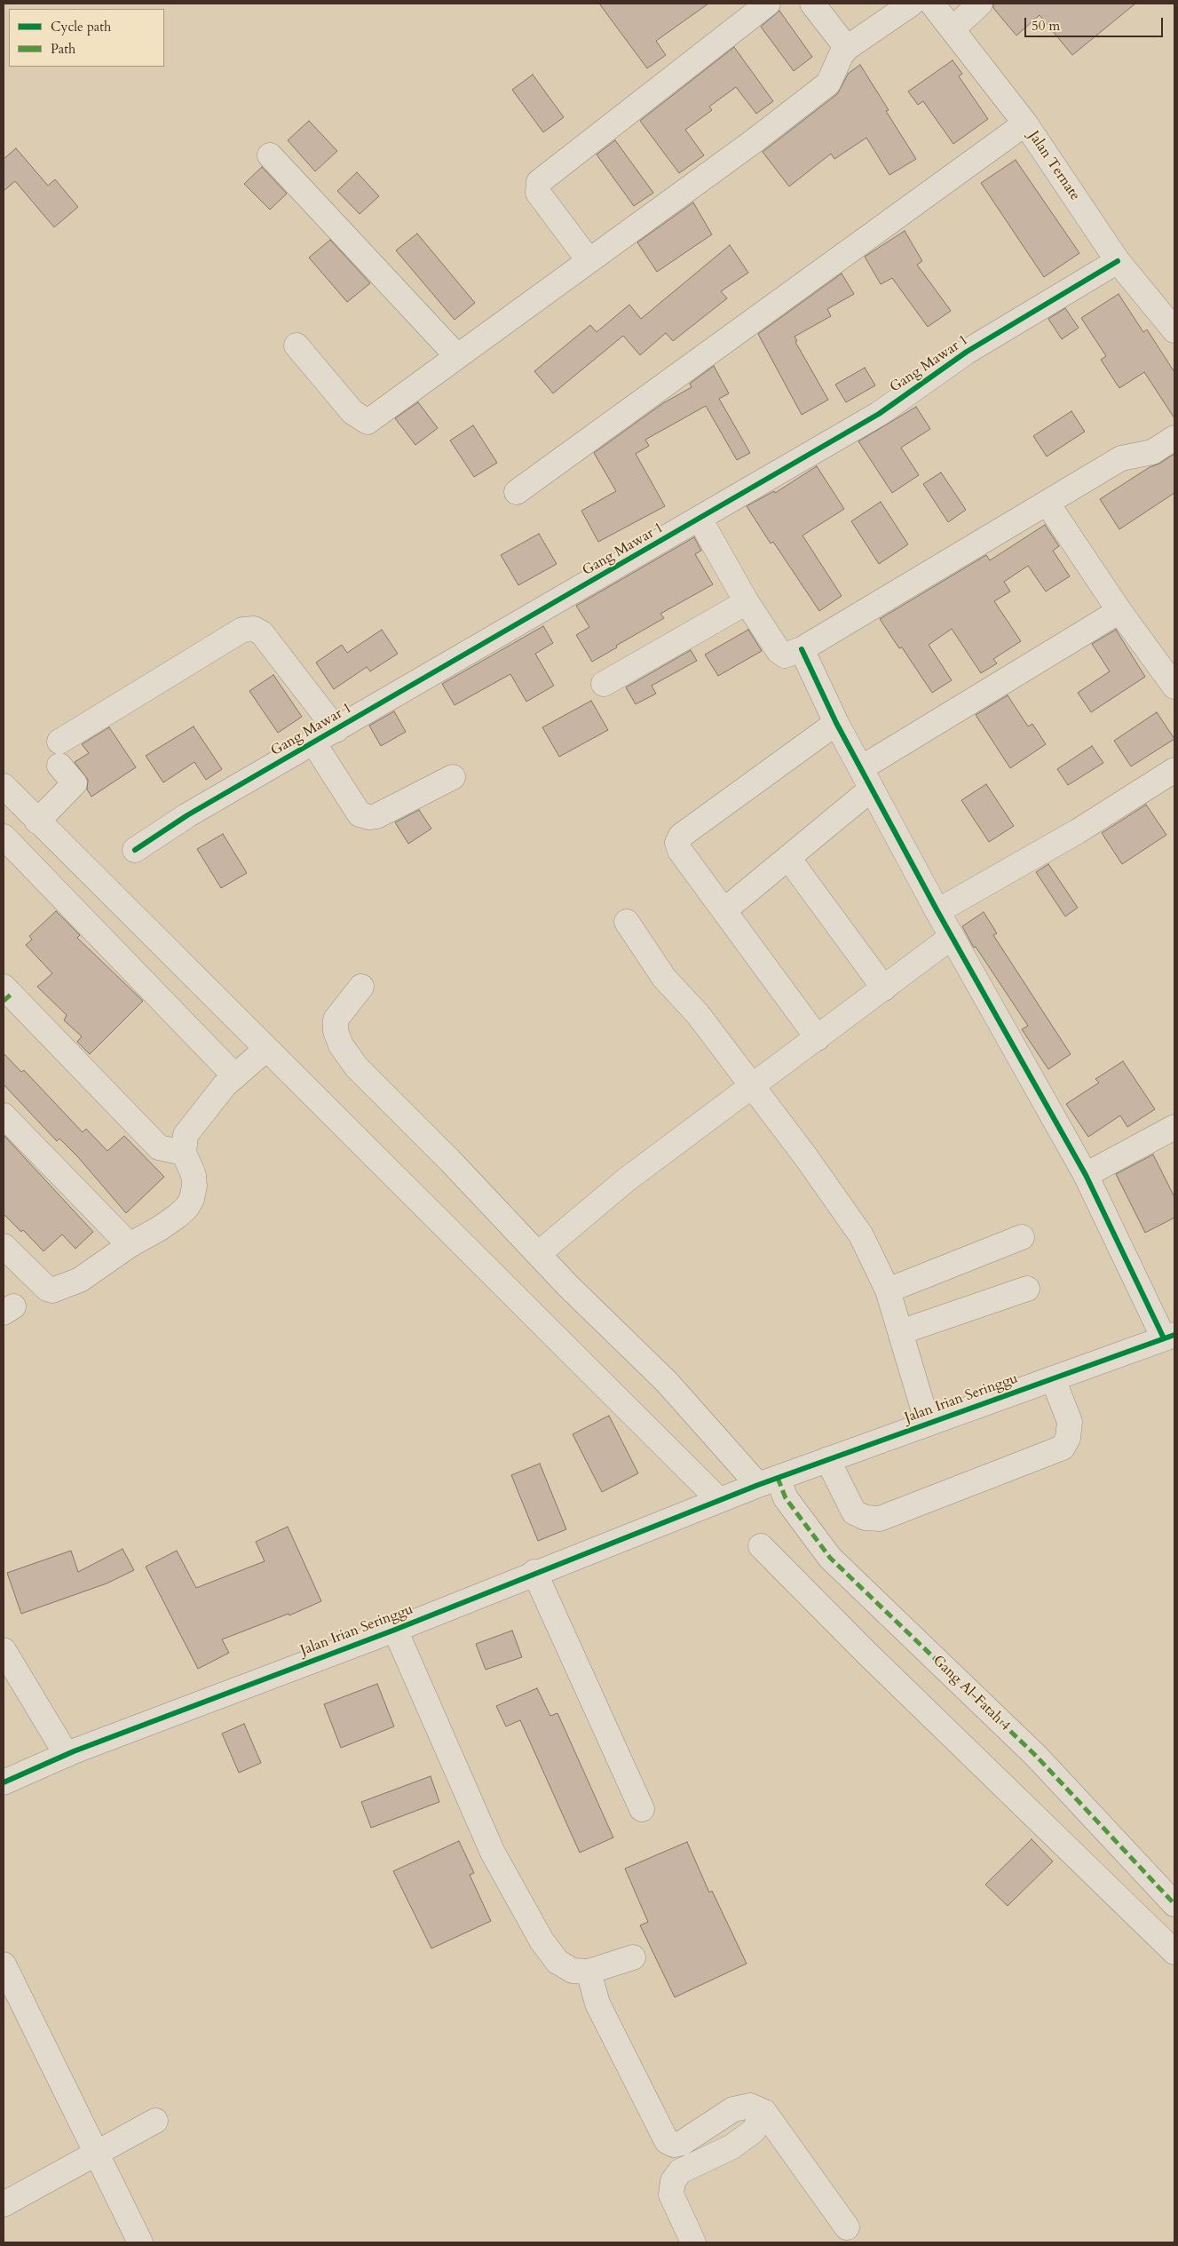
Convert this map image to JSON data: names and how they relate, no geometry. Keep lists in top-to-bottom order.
{
  "streets": {
    "street": [
      "Jalan Ternate",
      "Gang Mawar 1",
      "Jalan Irian Seringgu",
      "Gang Al-Fatah 4"
    ]
  },
  "crossings": [
    ["Jalan Ternate", "Gang Mawar 1"],
    ["Jalan Irian Seringgu", "Gang Al-Fatah 4"]
  ],
  "legend": ["Cycle path", "Path"],
  "scale_bar": "50 m"
}
